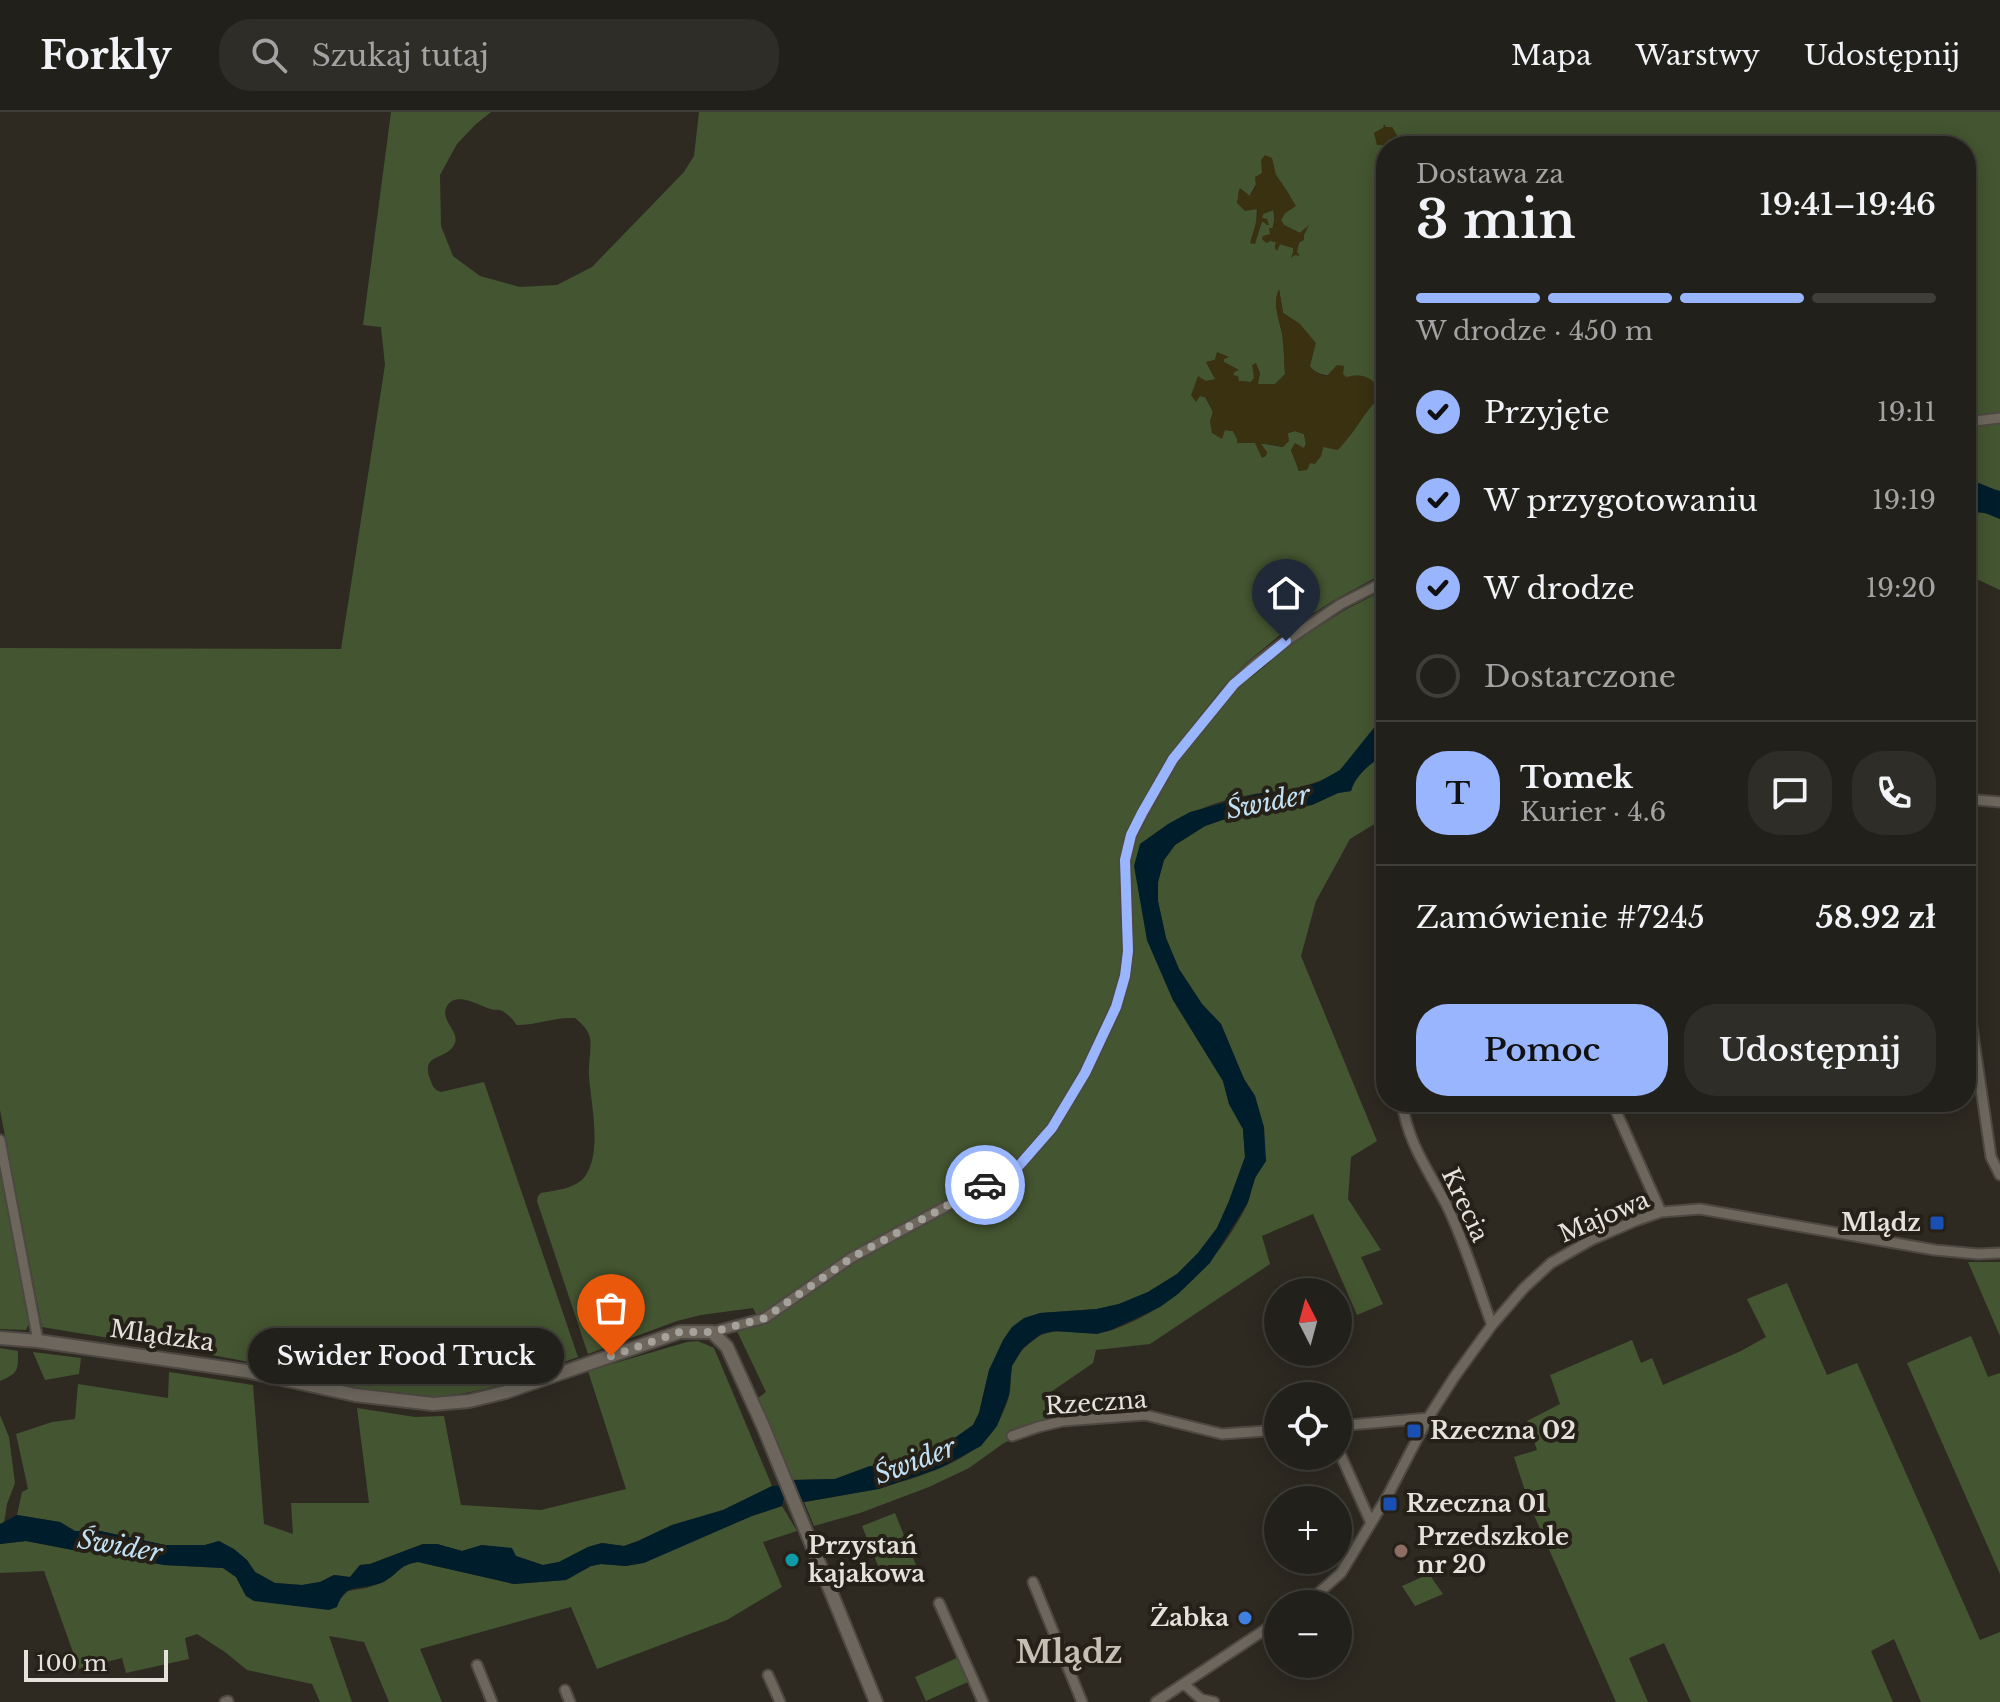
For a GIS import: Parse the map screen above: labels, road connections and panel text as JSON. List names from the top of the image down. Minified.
{"streets":{"street":["Krecia","Majowa","Mlądzka","Rzeczna"]},"crossings":[["Krecia","Majowa"]],"districts":["Mlądz"],"water":["Świder"],"places":{"transit":["Mlądz","Rzeczna 02","Rzeczna 01"],"other":["Swider Food Truck","Przedszkole nr 20","Przystań kajakowa","Żabka"]},"scale_bar":"100 m","north":"top","page":{"header":"Forkly","search":"Szukaj tutaj","nav":["Mapa","Warstwy","Udostępnij"],"heading":["3 min","Dostawa za","19:41–19:46"],"panel":["Tomek","Kurier · 4.6","Zamówienie #7245","58.92 zł"],"bar":"W drodze · 450 m","list":[["Przyjęte","19:11"],["W przygotowaniu","19:19"],["W drodze","19:20"],"Dostarczone"],"round":"T","buttons":["Pomoc","Udostępnij"],"map_buttons":["+","−"],"bubble":"Swider Food Truck","scale":"100 m"}}
